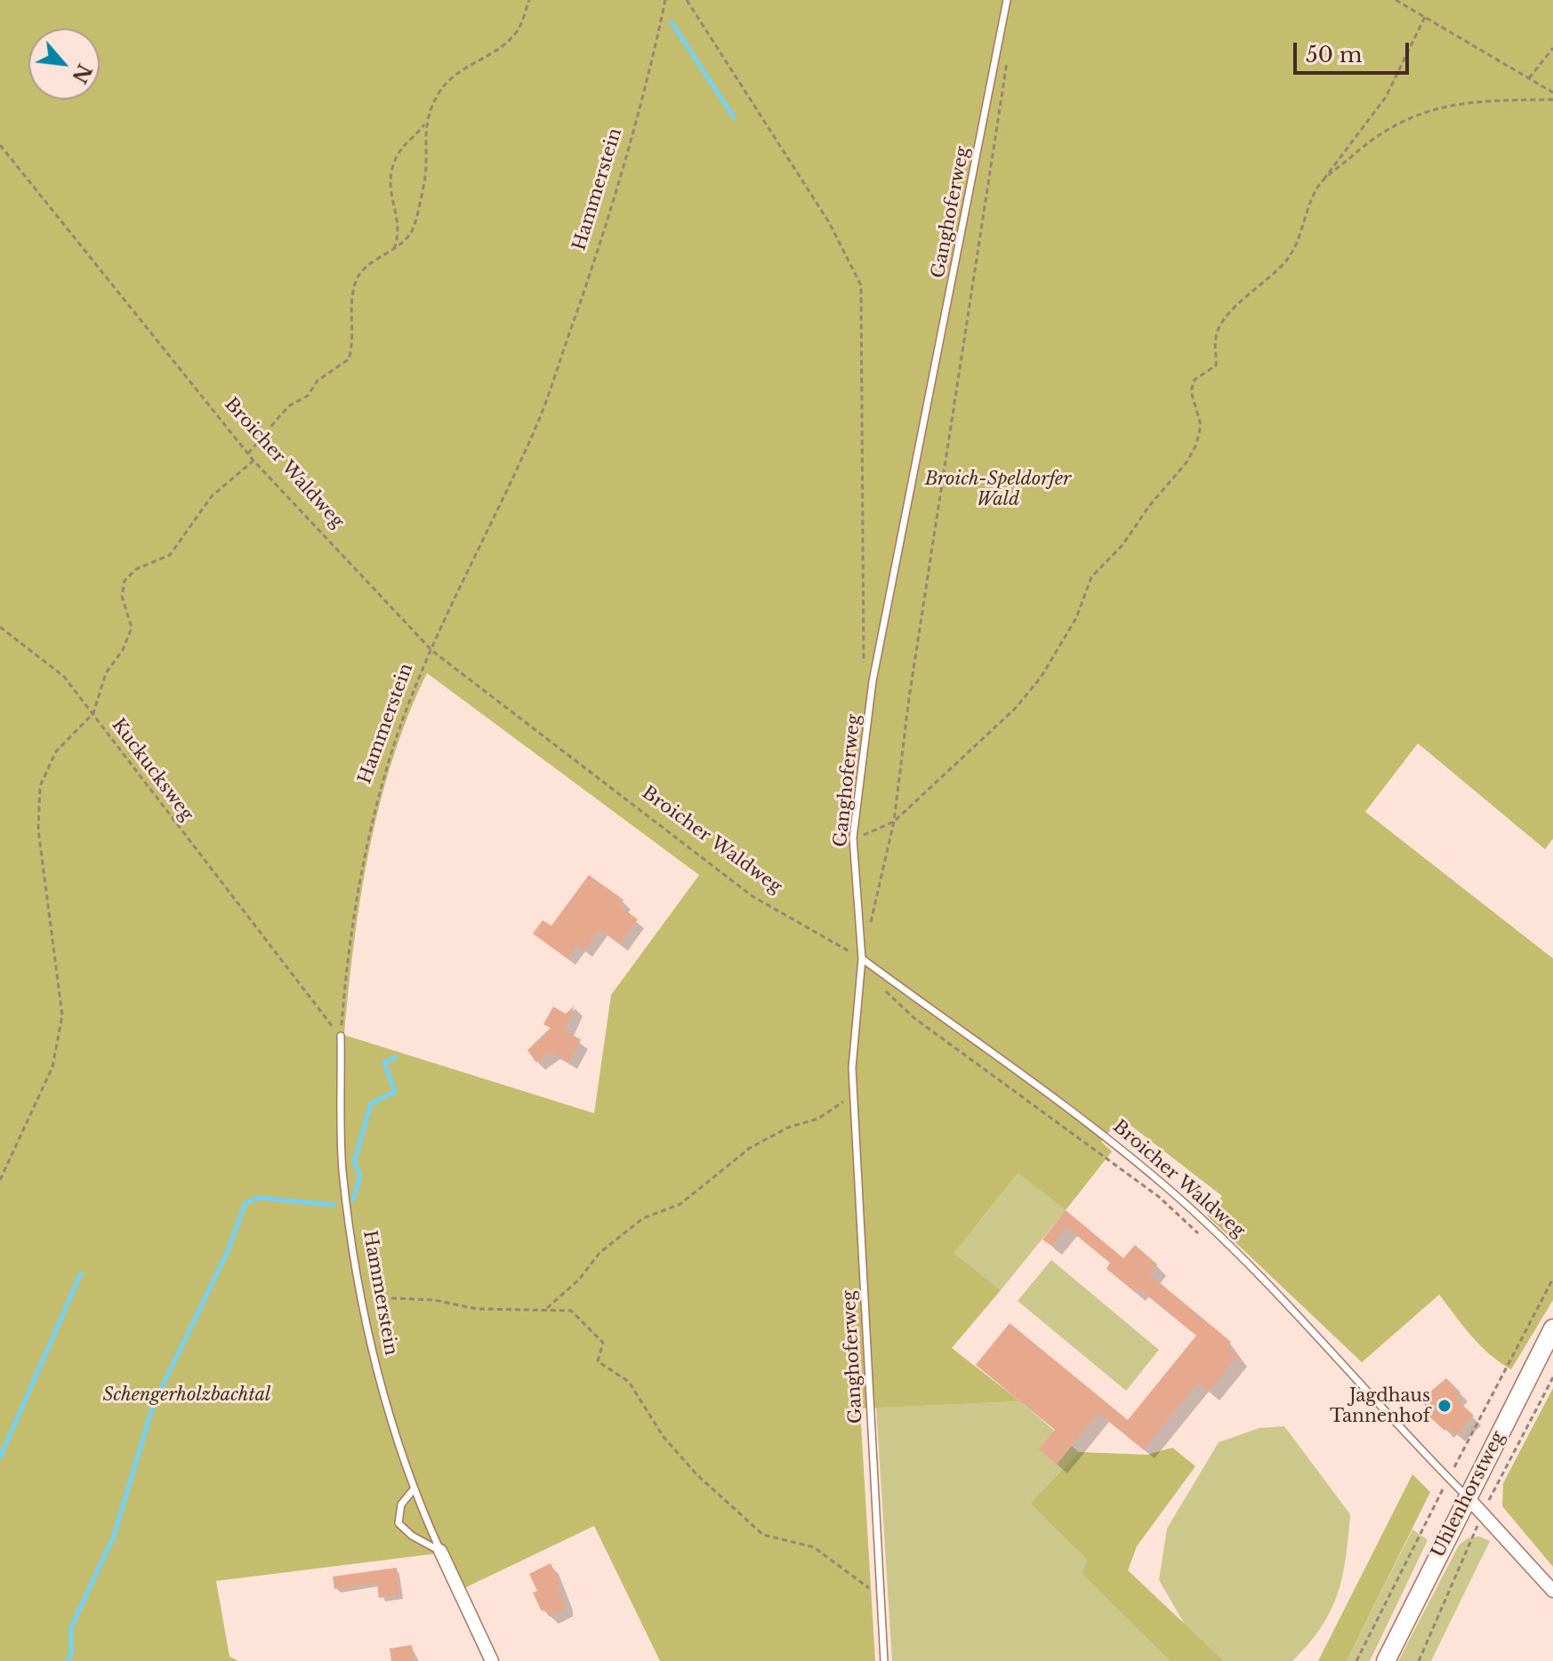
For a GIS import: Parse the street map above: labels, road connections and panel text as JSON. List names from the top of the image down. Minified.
{"streets":{"main road":["Uhlenhorstweg"],"street":["Hammerstein","Broicher Waldweg"],"lane":["Ganghoferweg"],"path":["Kuckucksweg"]},"crossings":[["Hammerstein","Broicher Waldweg"],["Hammerstein","Kuckucksweg"],["Ganghoferweg","Broicher Waldweg"],["Broicher Waldweg","Uhlenhorstweg"]],"parks":["Broich-Speldorfer Wald","Schengerholzbachtal"],"places":["Jagdhaus Tannenhof"],"scale_bar":"50 m","north":"bottom right"}
